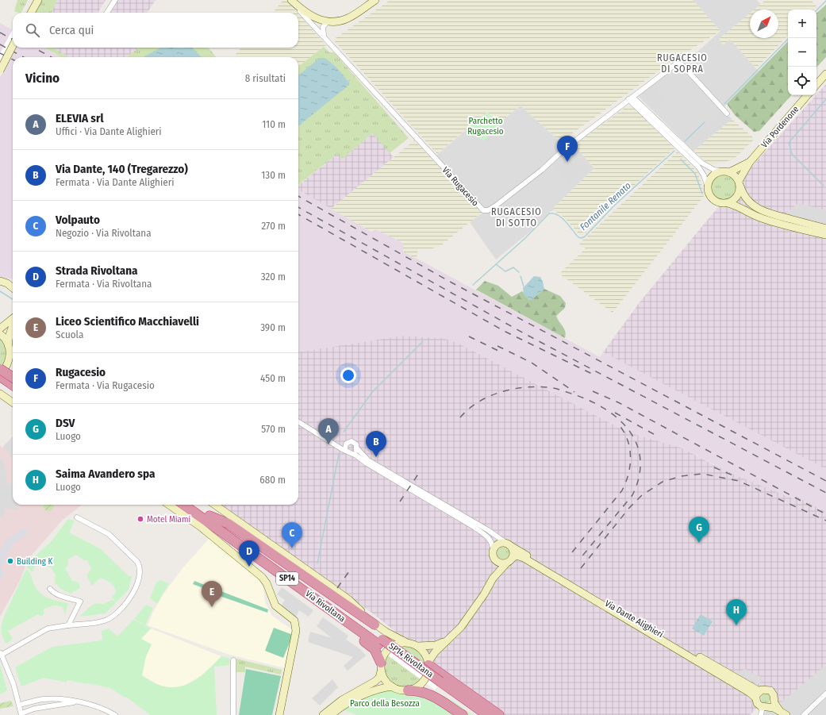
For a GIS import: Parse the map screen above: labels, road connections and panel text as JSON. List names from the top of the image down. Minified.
{"streets":{"highway":["SP14","Via Rivoltana","SP14 Rivoltana"],"street":["Via Pordenone","Via Rugacesio","Via Dante Alighieri"]},"crossings":[["SP14","Via Rivoltana"],["SP14","SP14 Rivoltana"],["Via Rivoltana","SP14 Rivoltana"]],"districts":["RUGACESIO DI SOPRA","RUGACESIO DI SOTTO"],"water":["Fontanile Renato"],"parks":["Parchetto Rugacesio","Parco della Besozza"],"places":["Motel Miami","Building K"],"north":"top right","page":{"map_buttons":["+","−"],"search":"Cerca qui","heading":["Vicino","8 risultati"],"list":[{"mark":"A","name":"ELEVIA srl","note":"Uffici · Via Dante Alighieri","value":"110 m"},{"mark":"B","name":"Via Dante, 140 (Tregarezzo)","note":"Fermata · Via Dante Alighieri","value":"130 m"},{"mark":"C","name":"Volpauto","note":"Negozio · Via Rivoltana","value":"270 m"},{"mark":"D","name":"Strada Rivoltana","note":"Fermata · Via Rivoltana","value":"320 m"},{"mark":"E","name":"Liceo Scientifico Macchiavelli","note":"Scuola","value":"390 m"},{"mark":"F","name":"Rugacesio","note":"Fermata · Via Rugacesio","value":"450 m"},{"mark":"G","name":"DSV","note":"Luogo","value":"570 m"},{"mark":"H","name":"Saima Avandero spa","note":"Luogo","value":"680 m"}],"pins":["F","A","B","G","C","D","E","H"]}}
